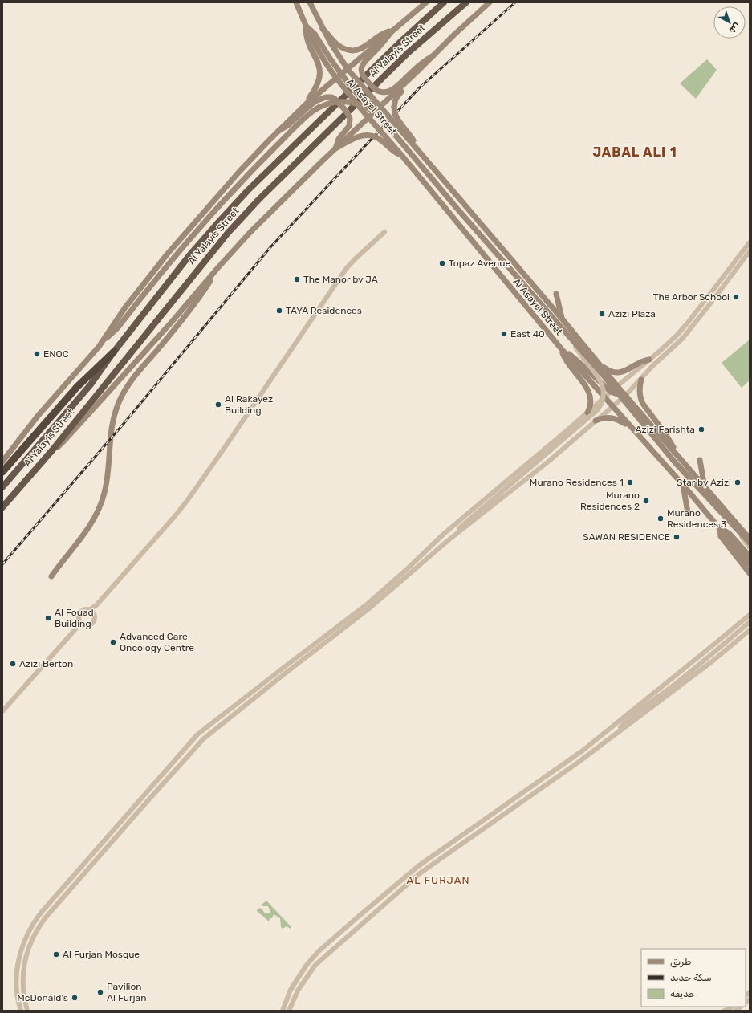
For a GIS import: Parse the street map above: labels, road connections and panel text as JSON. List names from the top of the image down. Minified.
{"streets":{"highway":["Al Yalayis Street"],"main road":["Al Asayel Street"]},"districts":["JABAL ALI 1","AL FURJAN"],"places":["Topaz Avenue","The Manor by JA","The Arbor School","TAYA Residences","Azizi Plaza","East 40","ENOC","Al Rakayez Building","Azizi Farishta","Murano Residences 1","Star by Azizi","Murano Residences 2","Murano Residences 3","SAWAN RESIDENCE","Al Fouad Building","Advanced Care Oncology Centre","Azizi Berton","Al Furjan Mosque","Pavilion Al Furjan","McDonald's"],"legend":["طريق","سكة حديد","حديقة"],"north":"bottom right"}
